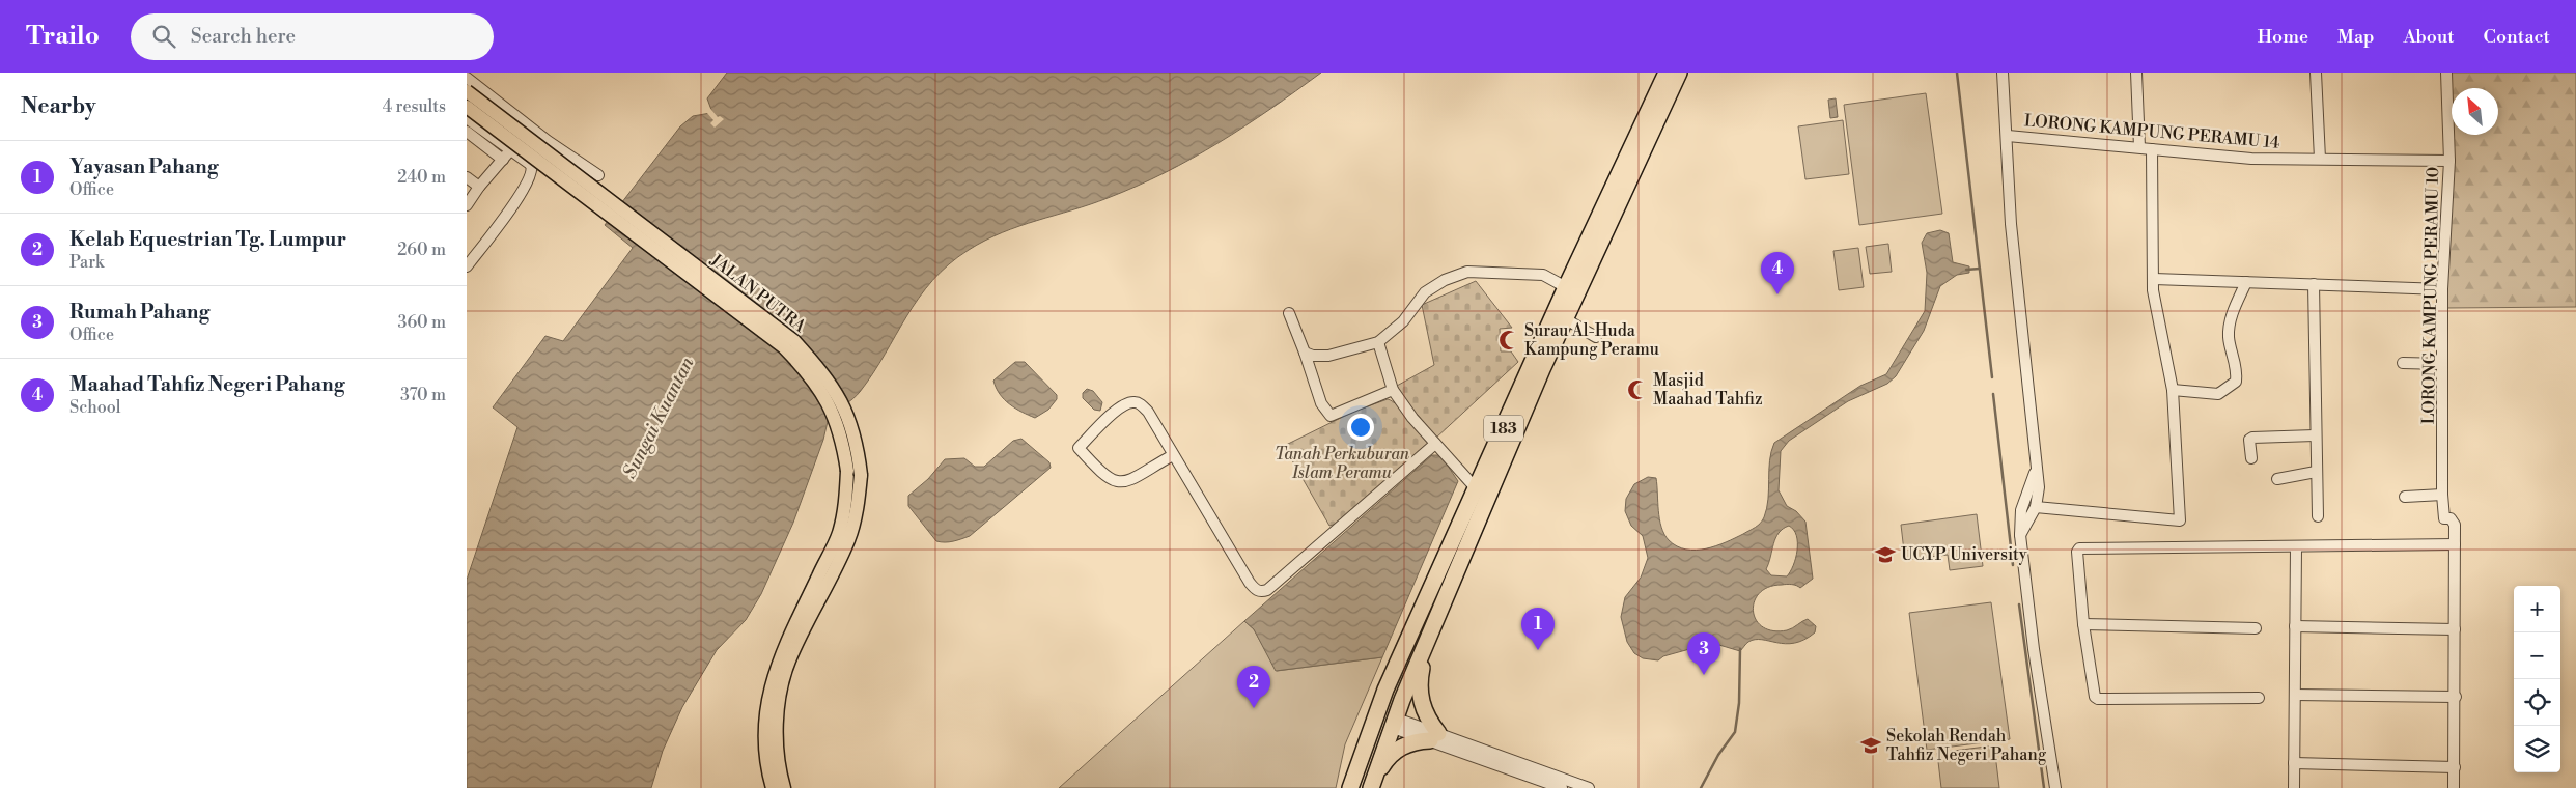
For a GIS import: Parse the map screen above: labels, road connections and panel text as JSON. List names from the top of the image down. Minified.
{"streets":{"highway":["183"],"main road":["JALAN PUTRA"],"street":["LORONG KAMPUNG PERAMU 14","LORONG KAMPUNG PERAMU 10"]},"crossings":[["LORONG KAMPUNG PERAMU 14","LORONG KAMPUNG PERAMU 10"]],"water":["Sungai Kuantan"],"parks":["Tanah Perkuburan Islam Peramu"],"places":{"mosque":["Surau Al-Huda Kampung Peramu","Masjid Maahad Tahfiz"],"school or university":["UCYP University","Sekolah Rendah Tahfiz Negeri Pahang"]},"north":"top left","page":{"header":"Trailo","search":"Search here","nav":["Home","Map","About","Contact"],"heading":["Nearby","4 results"],"list":[{"mark":"1","name":"Yayasan Pahang","note":"Office","value":"240 m"},{"mark":"2","name":"Kelab Equestrian Tg. Lumpur","note":"Park","value":"260 m"},{"mark":"3","name":"Rumah Pahang","note":"Office","value":"360 m"},{"mark":"4","name":"Maahad Tahfiz Negeri Pahang","note":"School","value":"370 m"}],"pins":["4","1","3","2"],"map_buttons":["+","−"]}}
